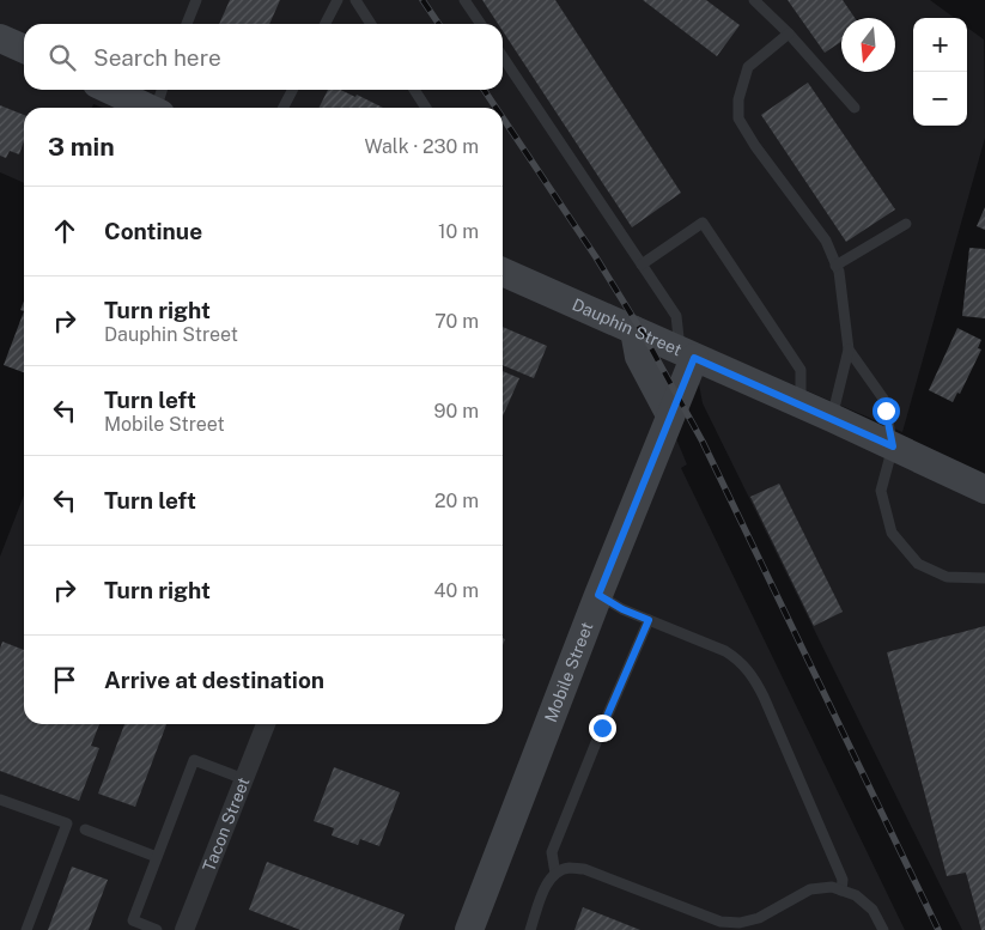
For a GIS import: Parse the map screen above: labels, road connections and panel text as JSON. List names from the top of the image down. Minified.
{"streets":{"street":["Dauphin Street","Mobile Street","Tacon Street"]},"crossings":[["Dauphin Street","Mobile Street"]],"north":"bottom","page":{"map_buttons":["+","−"],"search":"Search here","heading":["3 min","Walk · 230 m"],"list":[["Continue","10 m"],["Turn right","Dauphin Street","70 m"],["Turn left","Mobile Street","90 m"],["Turn left","20 m"],["Turn right","40 m"],"Arrive at destination"]}}
